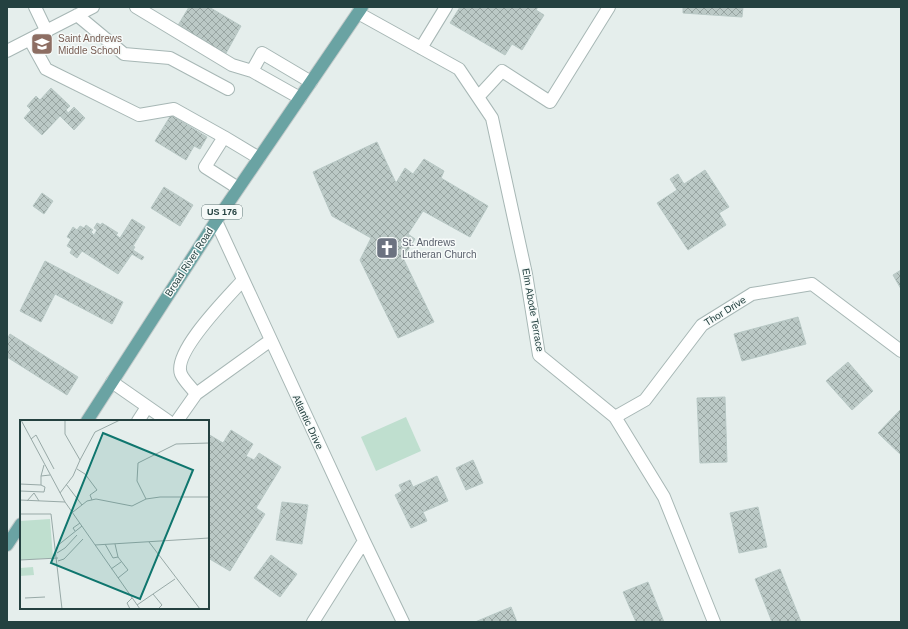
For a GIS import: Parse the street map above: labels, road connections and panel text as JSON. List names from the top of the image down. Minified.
{"streets":{"main road":["US 176","Broad River Road"],"street":["Elm Abode Terrace","Thor Drive","Atlantic Drive"]},"crossings":[["Broad River Road","Elm Abode Terrace"],["Broad River Road","Atlantic Drive"],["Elm Abode Terrace","Thor Drive"]],"places":{"school or university":["Saint Andrews Middle School"],"church":["St. Andrews Lutheran Church"]}}
